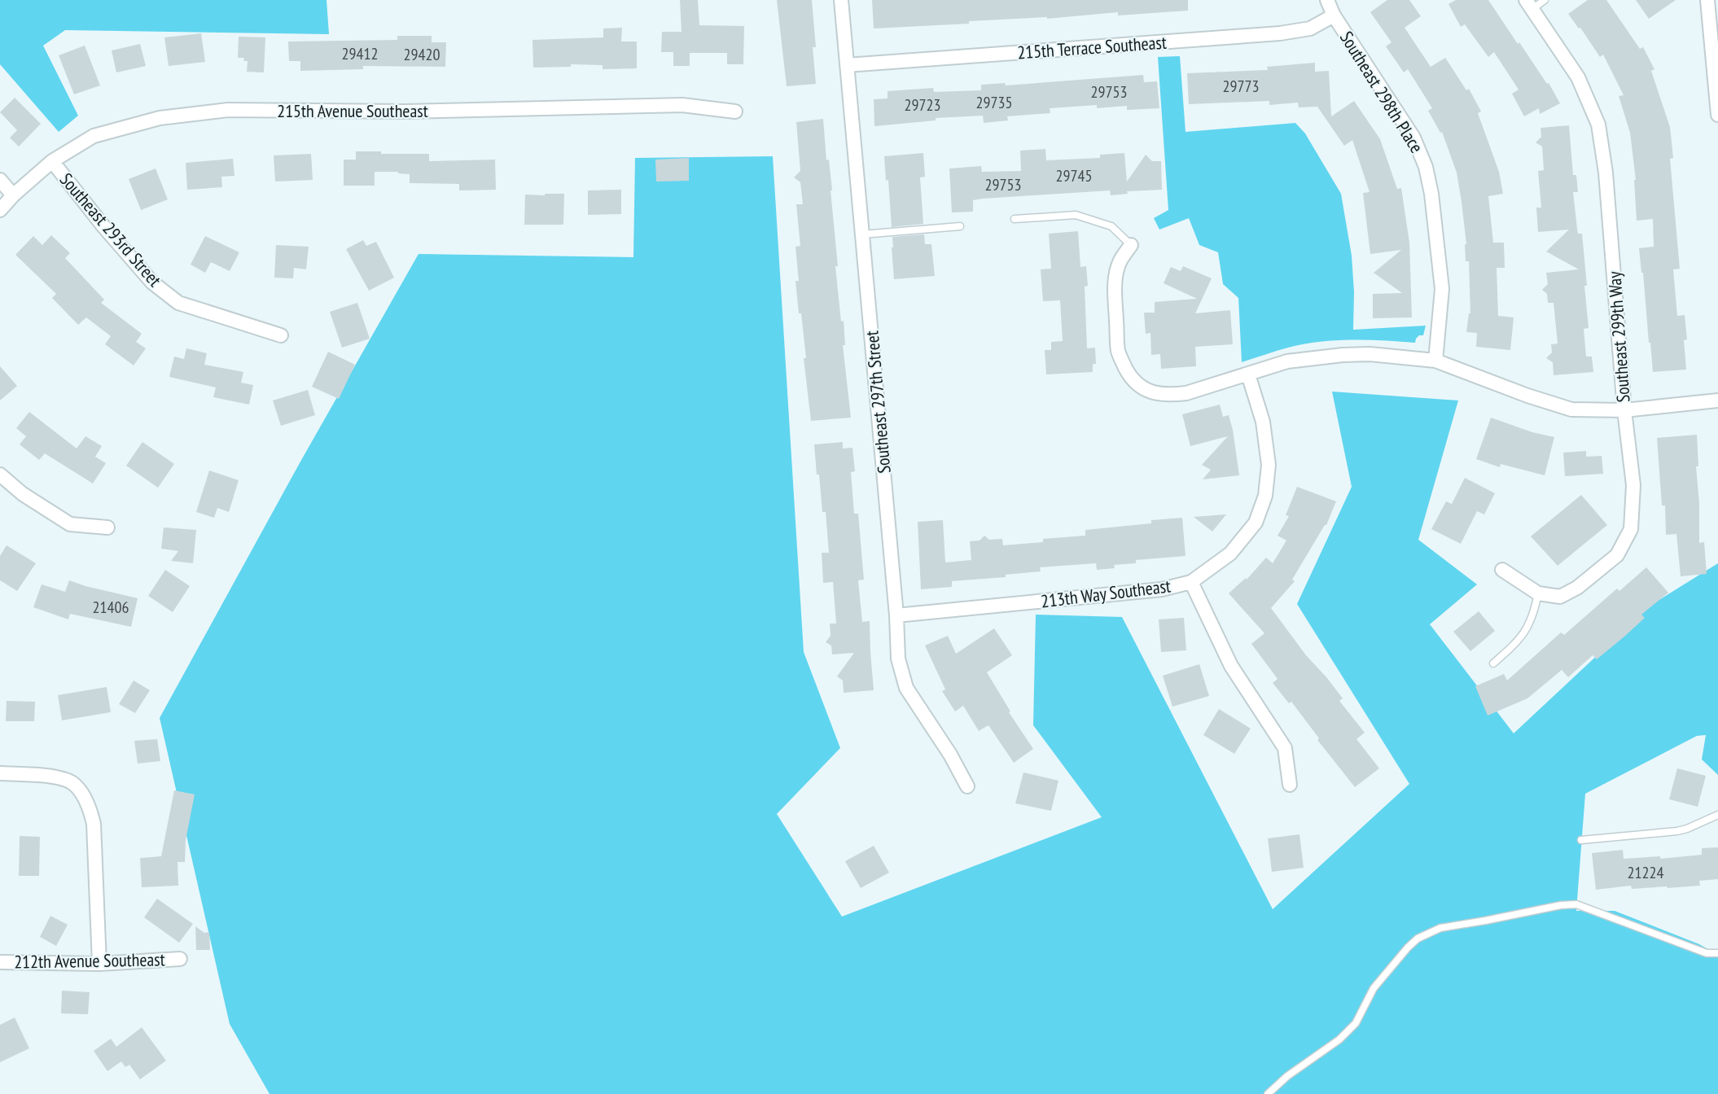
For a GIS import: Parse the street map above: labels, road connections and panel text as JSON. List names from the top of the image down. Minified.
{"streets":{"street":["215th Terrace Southeast","Southeast 298th Place","215th Avenue Southeast","Southeast 293rd Street","Southeast 299th Way","Southeast 297th Street","213th Way Southeast","212th Avenue Southeast"]},"crossings":[["215th Terrace Southeast","Southeast 298th Place"],["215th Terrace Southeast","Southeast 297th Street"],["215th Avenue Southeast","Southeast 293rd Street"],["Southeast 297th Street","213th Way Southeast"]],"house_numbers":["29412","29420","29773","29753","29735","29723","29745","29753","21406","21224"]}
